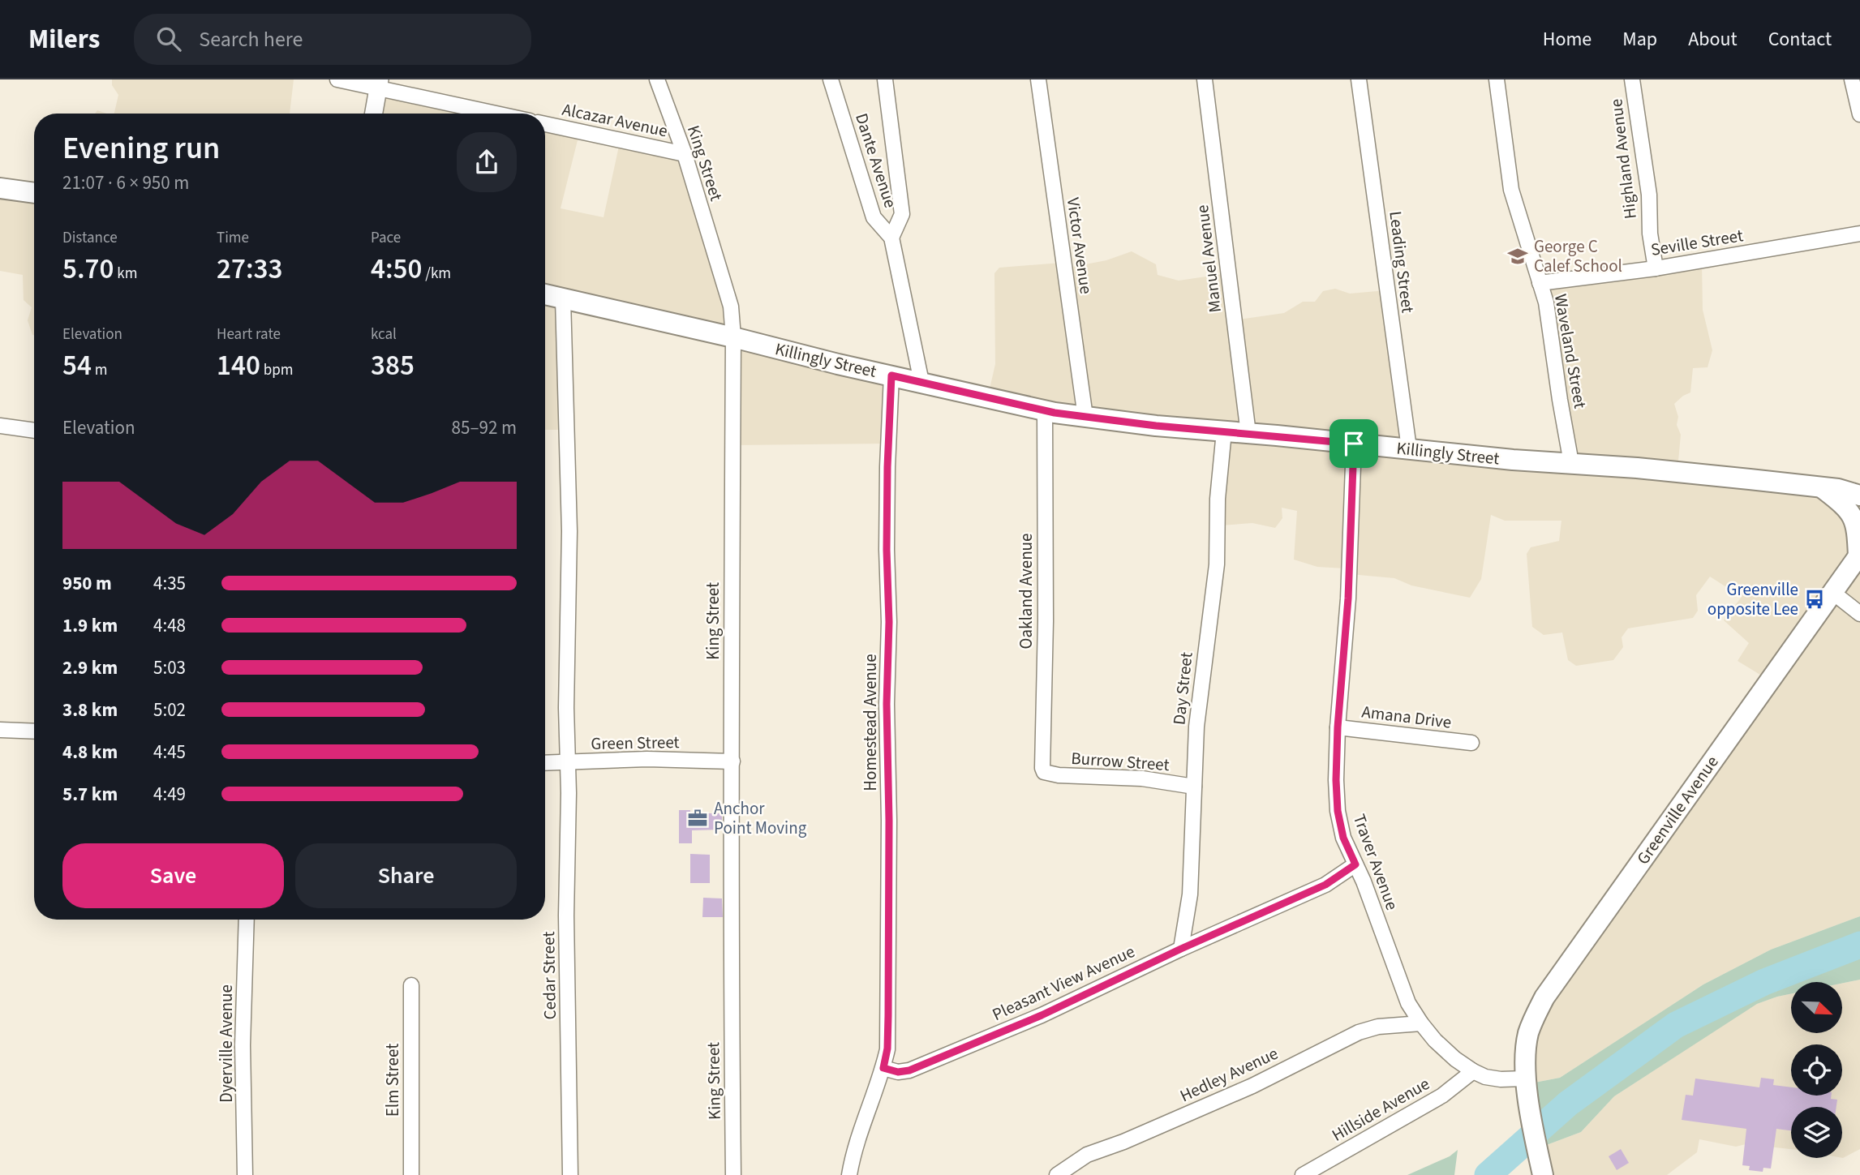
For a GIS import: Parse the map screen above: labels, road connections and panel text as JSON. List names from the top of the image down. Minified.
{"streets":{"main road":["Killingly Street","Greenville Avenue"],"street":["Alcazar Avenue","Highland Avenue","Dante Avenue","King Street","Seville Street","Victor Avenue","Manuel Avenue","Leading Street","Waveland Street","Oakland Avenue","Day Street","Amana Drive","Homestead Avenue","Green Street","Burrow Street","Traver Avenue","Cedar Street","Pleasant View Avenue","Dyerville Avenue","Hedley Avenue","Elm Street","Hillside Avenue"]},"crossings":[["Alcazar Avenue","King Street"],["Highland Avenue","Seville Street"],["Dante Avenue","Killingly Street"],["King Street","Killingly Street"],["King Street","Green Street"],["Seville Street","Waveland Street"],["Victor Avenue","Killingly Street"],["Manuel Avenue","Killingly Street"],["Leading Street","Killingly Street"],["Waveland Street","Killingly Street"],["Killingly Street","Oakland Avenue"],["Killingly Street","Day Street"],["Killingly Street","Homestead Avenue"],["Killingly Street","Traver Avenue"],["Killingly Street","Cedar Street"],["Oakland Avenue","Burrow Street"],["Day Street","Burrow Street"],["Day Street","Pleasant View Avenue"],["Amana Drive","Traver Avenue"],["Homestead Avenue","Pleasant View Avenue"],["Green Street","Cedar Street"],["Greenville Avenue","Traver Avenue"],["Traver Avenue","Pleasant View Avenue"],["Traver Avenue","Hedley Avenue"],["Traver Avenue","Hillside Avenue"]],"places":{"school or university":["George C Calef School"],"bus stop":["Greenville opposite Lee"],"office":["Anchor Point Moving"]},"north":"bottom right","page":{"header":"Milers","search":"Search here","nav":["Home","Map","About","Contact"],"heading":["Evening run","21:07 · 6 × 950 m"],"stats":[["Distance","5.70 km"],["Time","27:33"],["Pace","4:50 /km"],["Elevation","54 m"],["Heart rate","140 bpm"],["kcal","385"]],"chart":["Elevation","85–92 m"],"list":[{"name":"950 m","note":"4:35"},{"name":"1.9 km","note":"4:48"},{"name":"2.9 km","note":"5:03"},{"name":"3.8 km","note":"5:02"},{"name":"4.8 km","note":"4:45"},{"name":"5.7 km","note":"4:49"}],"buttons":["Save","Share"]}}
